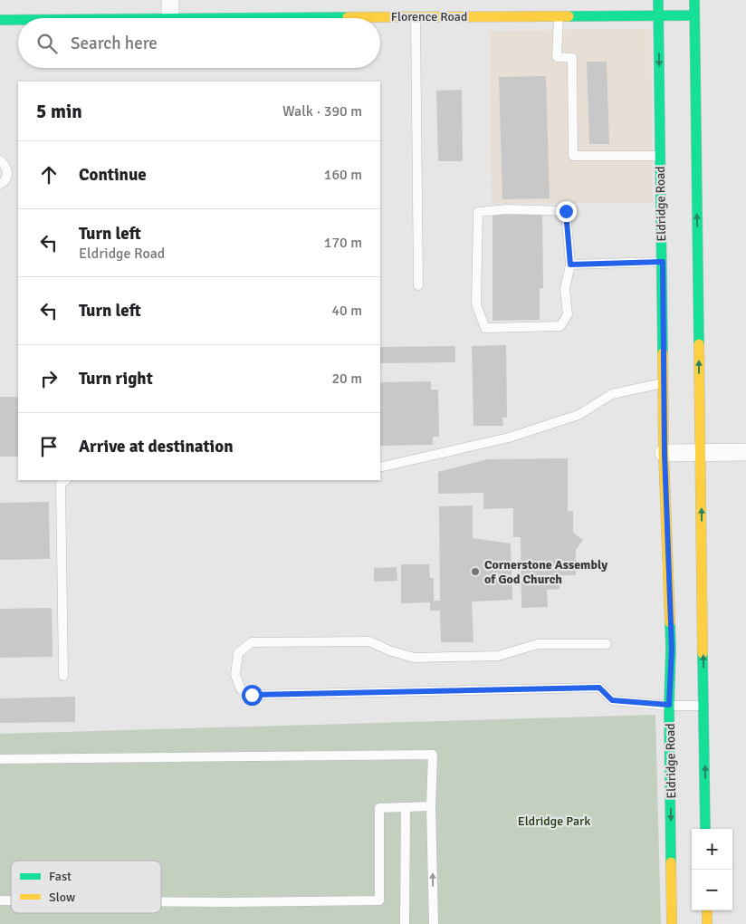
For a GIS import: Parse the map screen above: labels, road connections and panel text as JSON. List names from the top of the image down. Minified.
{"streets":{"main road":["Florence Road","Eldridge Road"]},"crossings":[["Florence Road","Eldridge Road"]],"parks":["Eldridge Park"],"places":["Cornerstone Assembly of God Church"],"legend":["Fast","Slow"],"page":{"search":"Search here","heading":["5 min","Walk · 390 m"],"list":[["Continue","160 m"],["Turn left","Eldridge Road","170 m"],["Turn left","40 m"],["Turn right","20 m"],"Arrive at destination"],"map_buttons":["+","−"]}}
